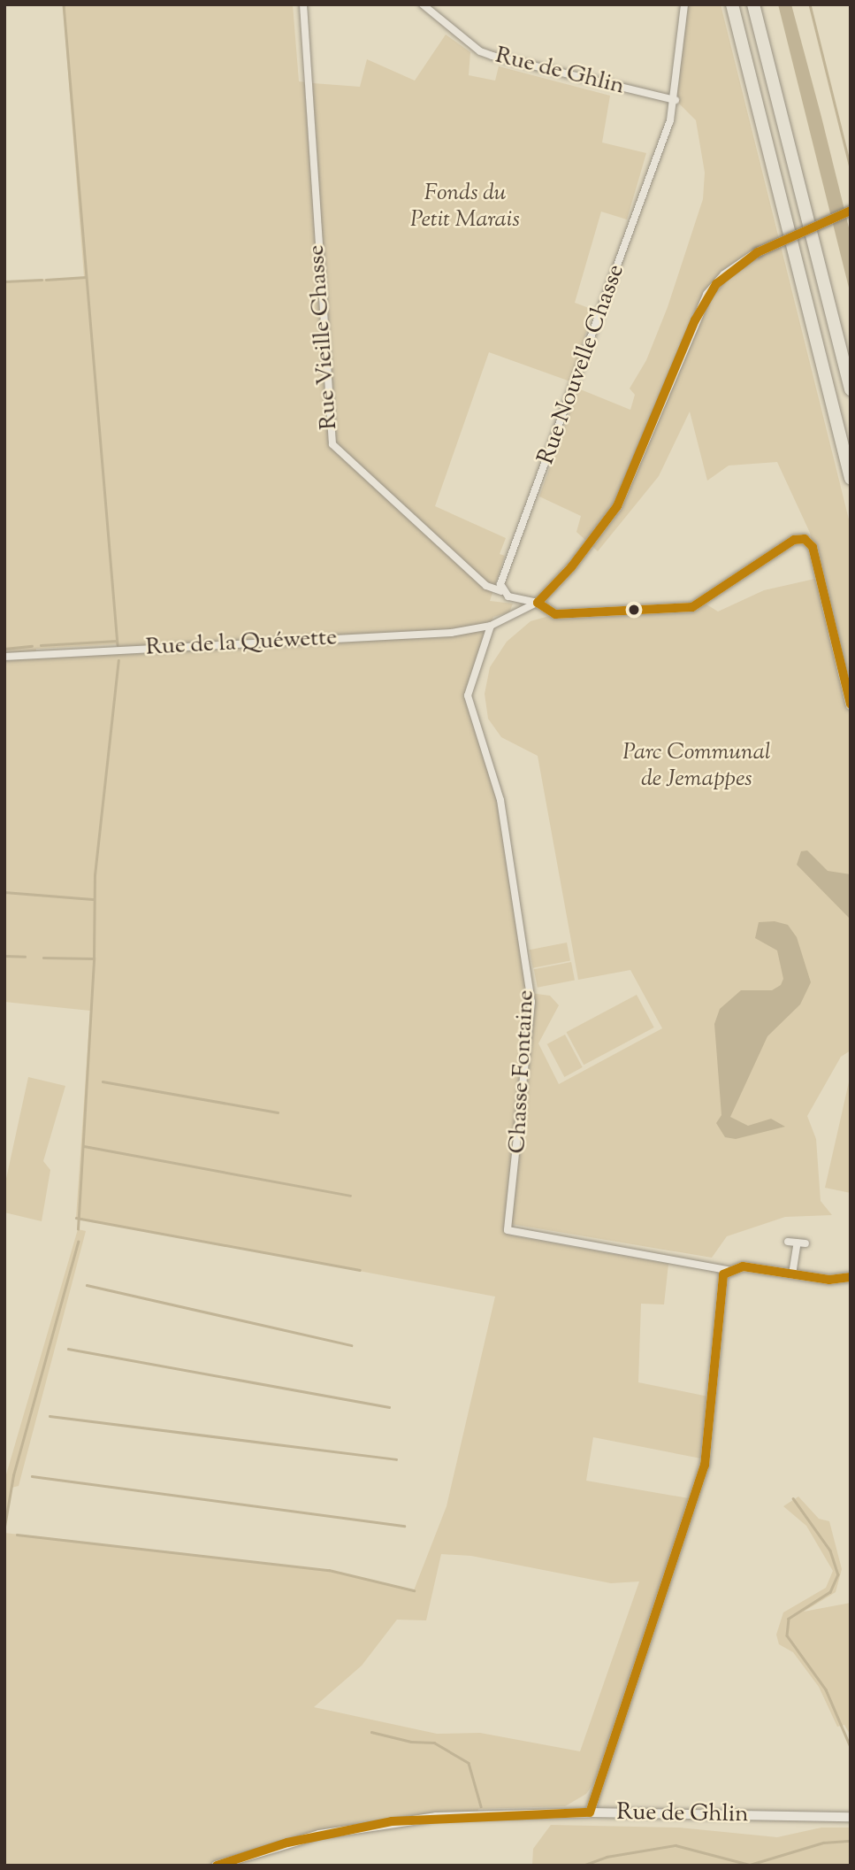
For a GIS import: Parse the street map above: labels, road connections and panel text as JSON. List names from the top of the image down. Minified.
{"streets":{"street":["Rue de Ghlin","Rue Vieille Chasse","Rue Nouvelle Chasse","Rue de la Quéwette","Chasse Fontaine"]},"crossings":[["Rue de Ghlin","Rue Nouvelle Chasse"],["Rue Vieille Chasse","Rue Nouvelle Chasse"],["Rue de la Quéwette","Chasse Fontaine"]],"parks":["Fonds du Petit Marais","Parc Communal de Jemappes"]}
